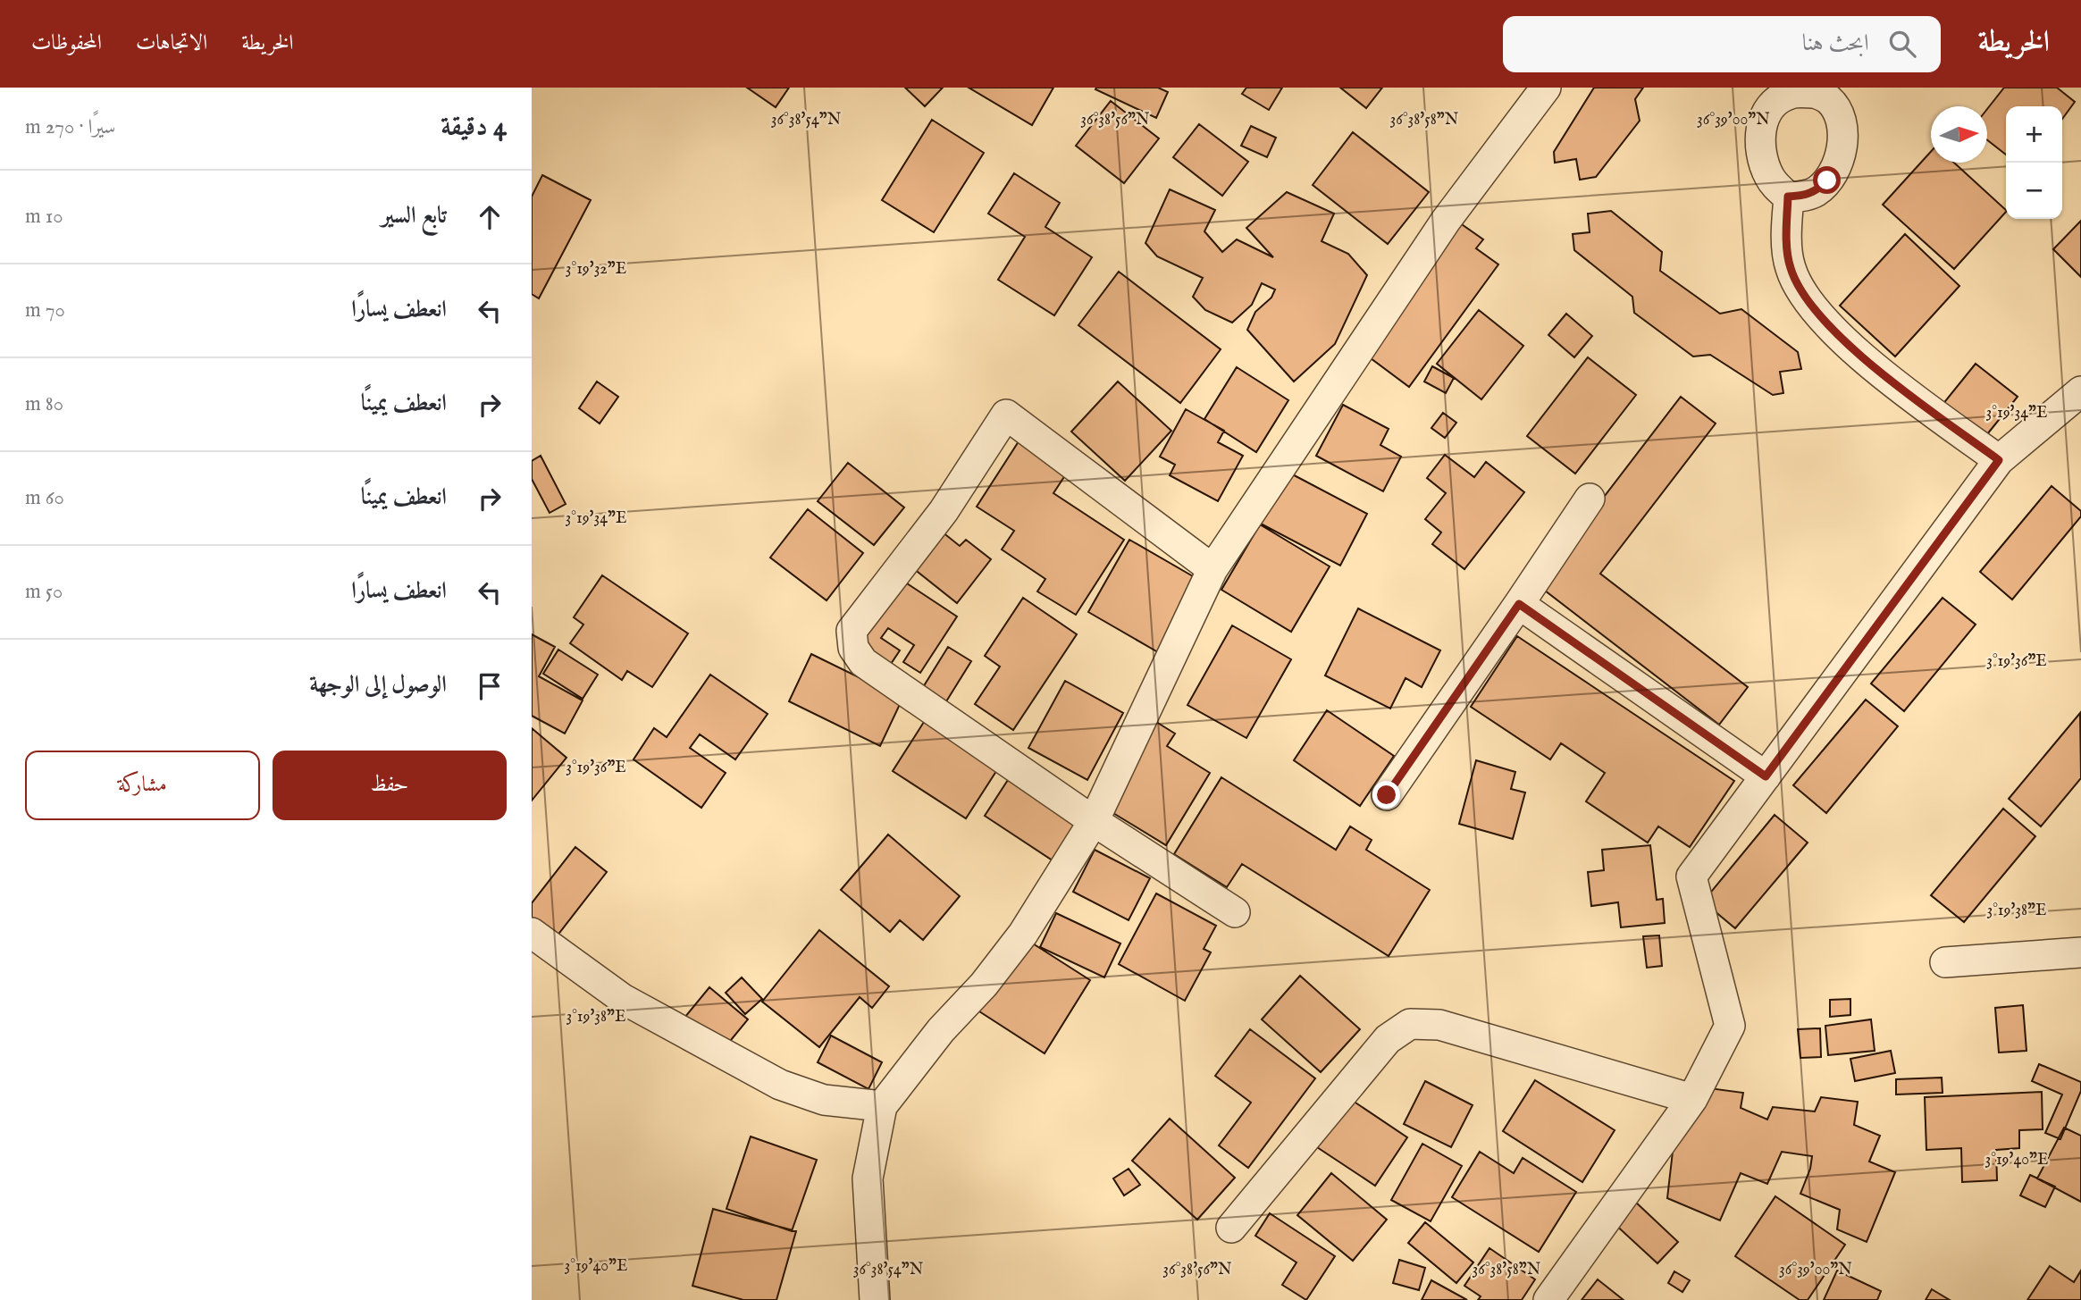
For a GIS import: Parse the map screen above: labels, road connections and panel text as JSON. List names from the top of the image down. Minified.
{"north":"right","page":{"header":"الخريطة","search":"ابحث هنا","nav":["الخريطة","الاتجاهات","المحفوظات"],"heading":["4 دقيقة","سيرًا · 270 m"],"map_buttons":["+","−"],"list":[["تابع السير","10 m"],["انعطف يسارًا","70 m"],["انعطف يمينًا","80 m"],["انعطف يمينًا","60 m"],["انعطف يسارًا","50 m"],"الوصول إلى الوجهة"],"buttons":["حفظ","مشاركة"]},"coordinates":["36°38'54\"N","36°38'56\"N","36°38'58\"N","36°39'00\"N","3°19'32\"E","3°19'34\"E","3°19'36\"E","3°19'38\"E","3°19'40\"E"]}
